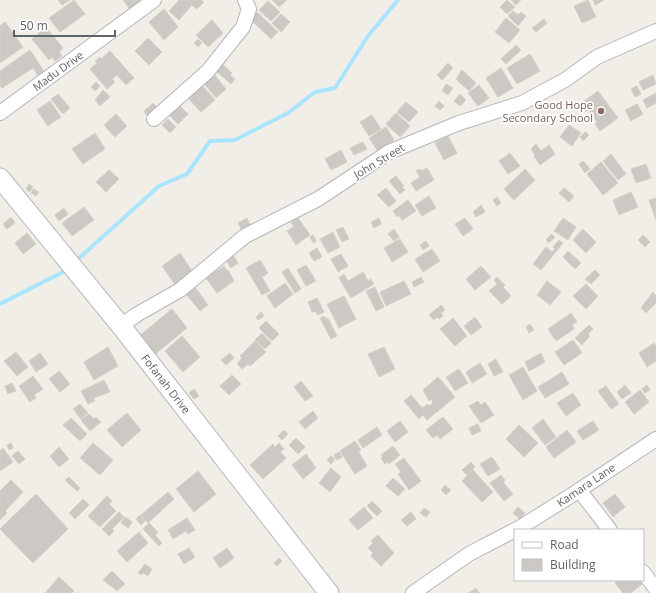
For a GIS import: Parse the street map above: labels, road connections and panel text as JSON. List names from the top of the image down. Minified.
{"streets":{"street":["Madu Drive","John Street","Fofanah Drive","Kamara Lane"]},"crossings":[["John Street","Fofanah Drive"]],"places":["Good Hope Secondary School"],"legend":["Road","Building"],"scale_bar":"50 m"}
